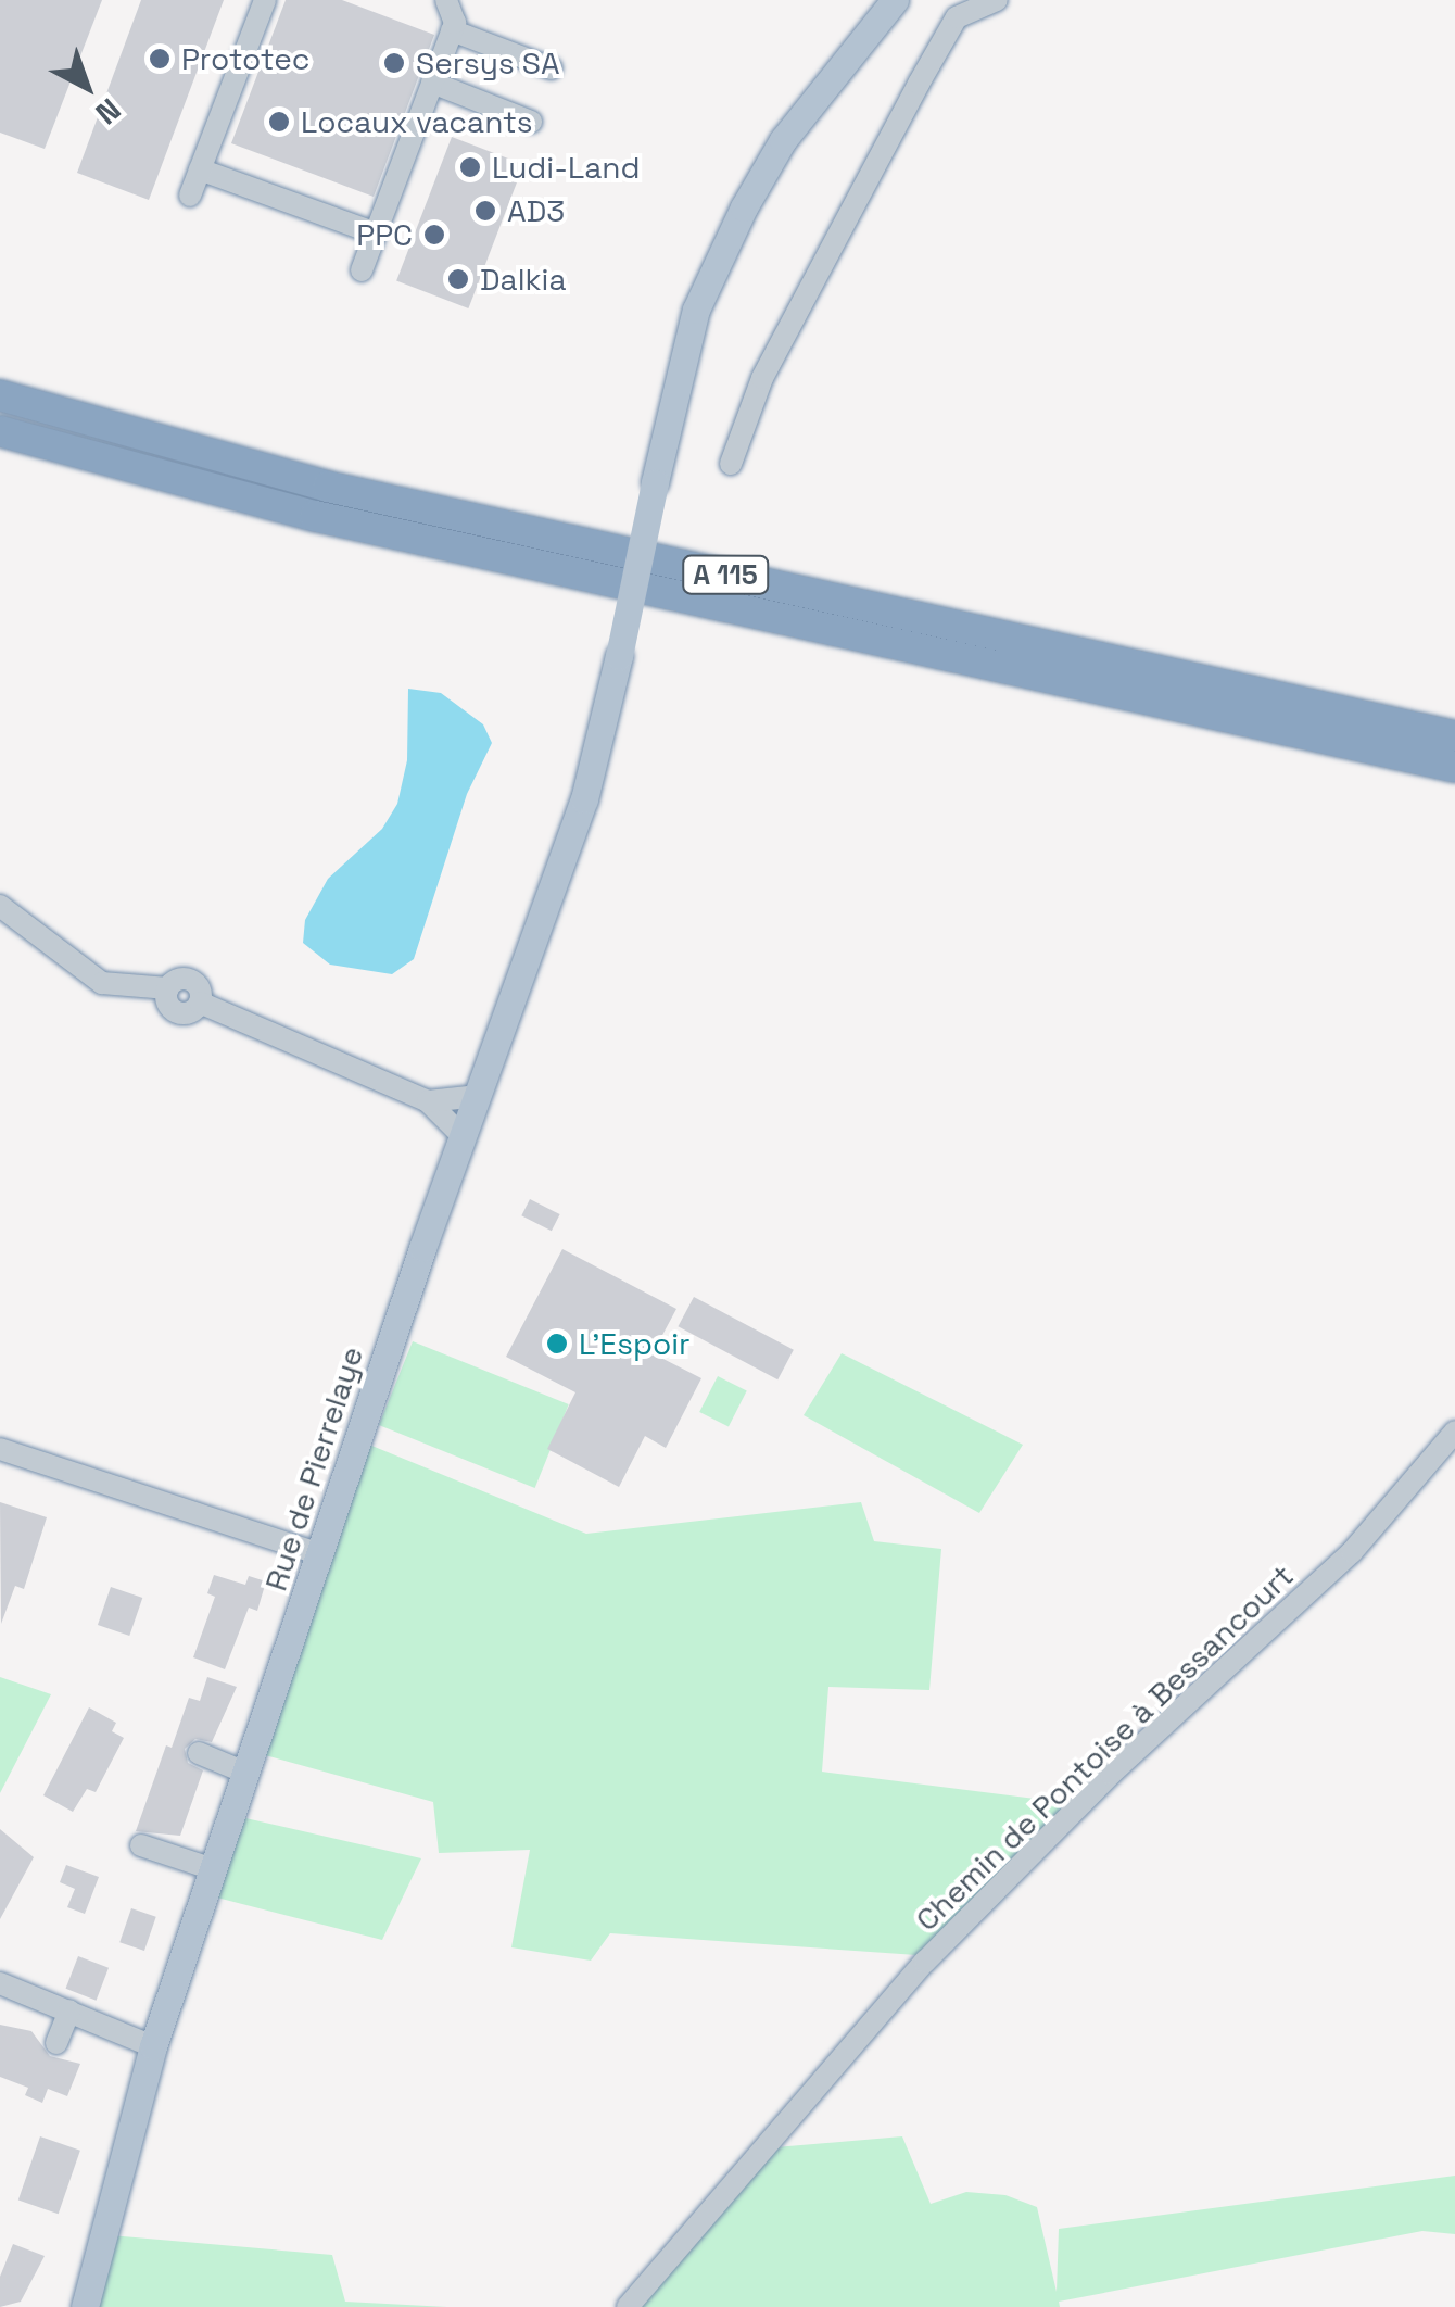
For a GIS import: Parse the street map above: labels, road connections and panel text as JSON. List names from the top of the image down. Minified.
{"streets":{"highway":["A 115"],"main road":["Rue de Pierrelaye"],"street":["Chemin de Pontoise à Bessancourt"]},"places":["Prototec","Sersys SA","Locaux vacants","Ludi-Land","AD3","PPC","Dalkia","L'Espoir"],"north":"bottom right"}
